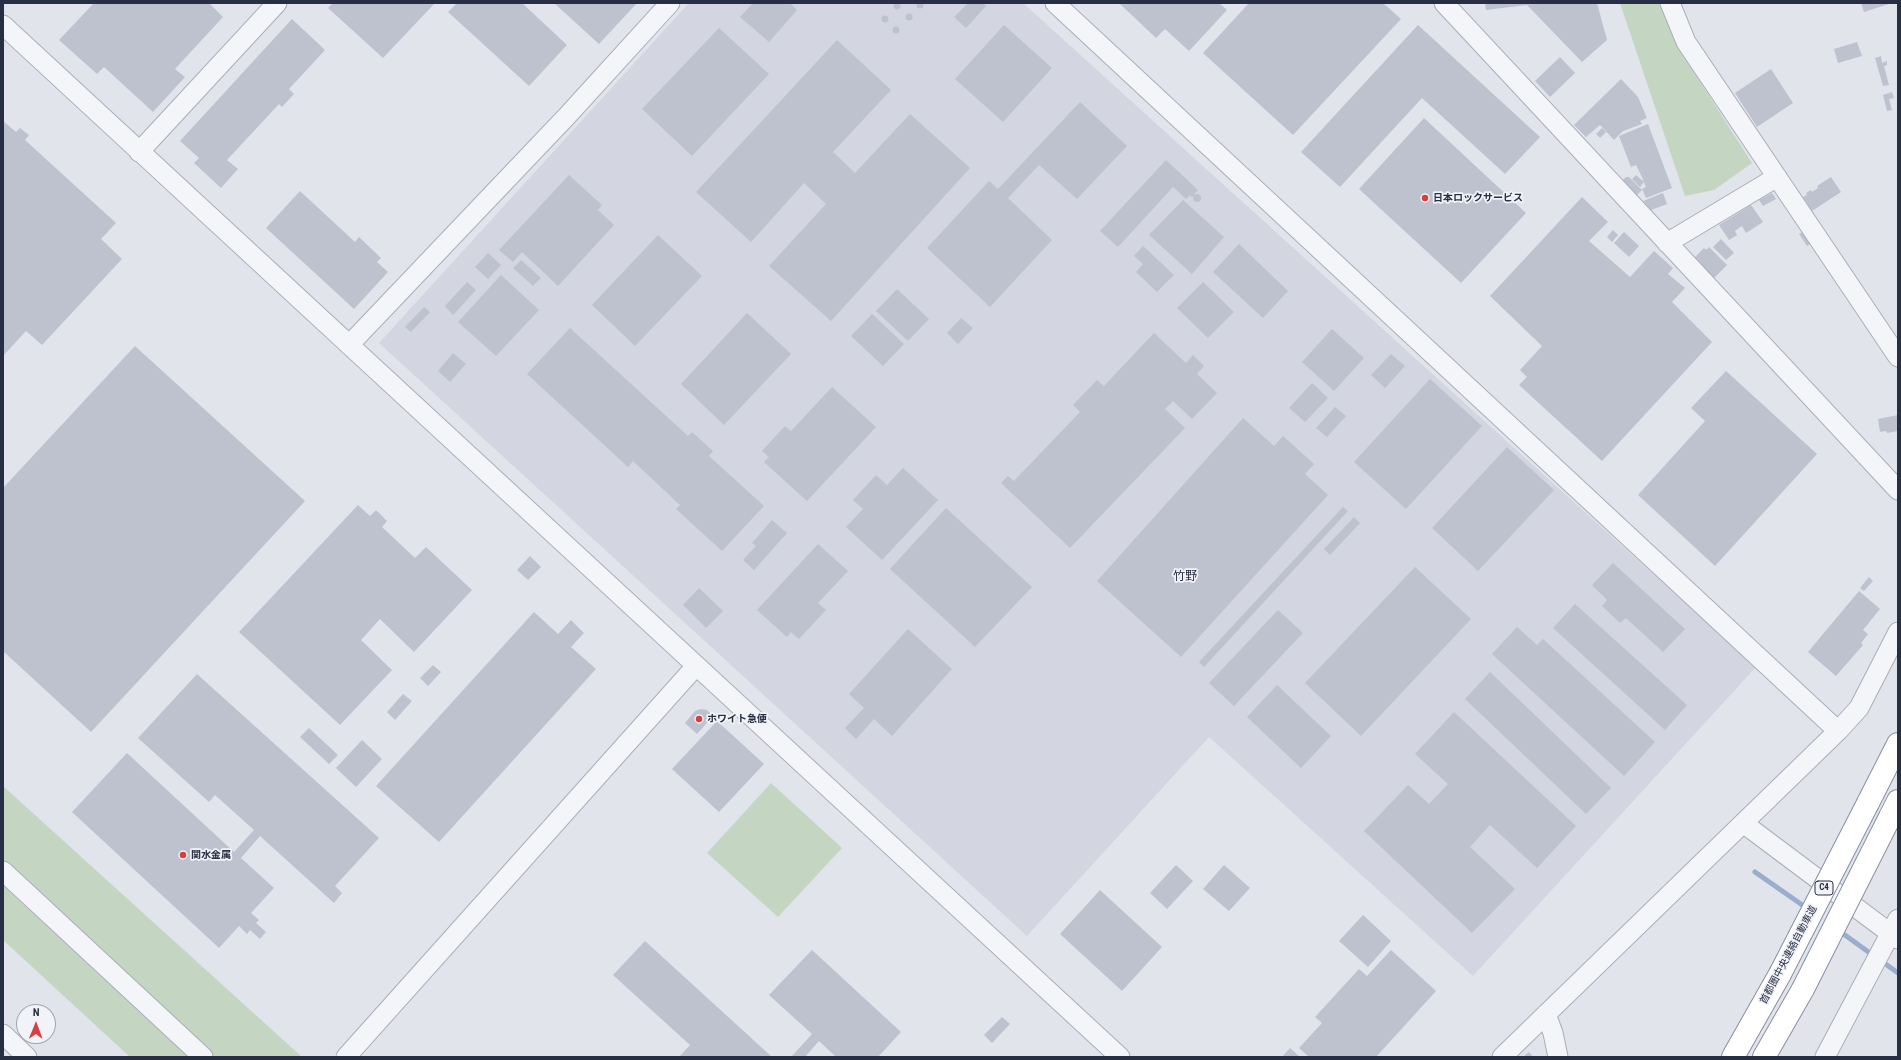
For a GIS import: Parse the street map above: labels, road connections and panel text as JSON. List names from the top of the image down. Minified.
{"streets":{"highway":["C4","首都圏中央連絡自動車道"]},"districts":["竹野"],"places":["日本ロックサービス","ホワイト急便","関水金属"],"north":"top"}
